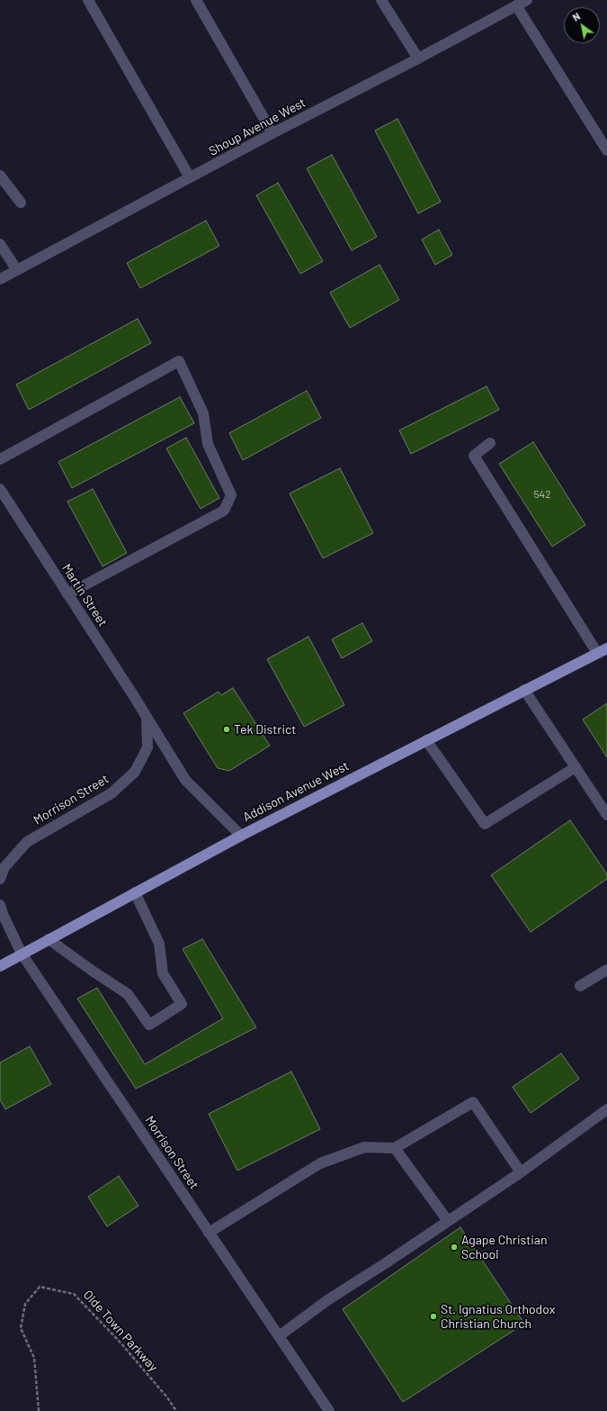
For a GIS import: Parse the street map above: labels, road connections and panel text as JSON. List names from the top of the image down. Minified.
{"streets":{"main road":["Addison Avenue West"],"street":["Shoup Avenue West","Martin Street","Morrison Street"],"path":["Olde Town Parkway"]},"crossings":[["Martin Street","Addison Avenue West"],["Martin Street","Morrison Street"],["Addison Avenue West","Morrison Street"]],"places":["Tek District","Agape Christian School","St. Ignatius Orthodox Christian Church"],"house_numbers":["542"],"north":"top left"}
